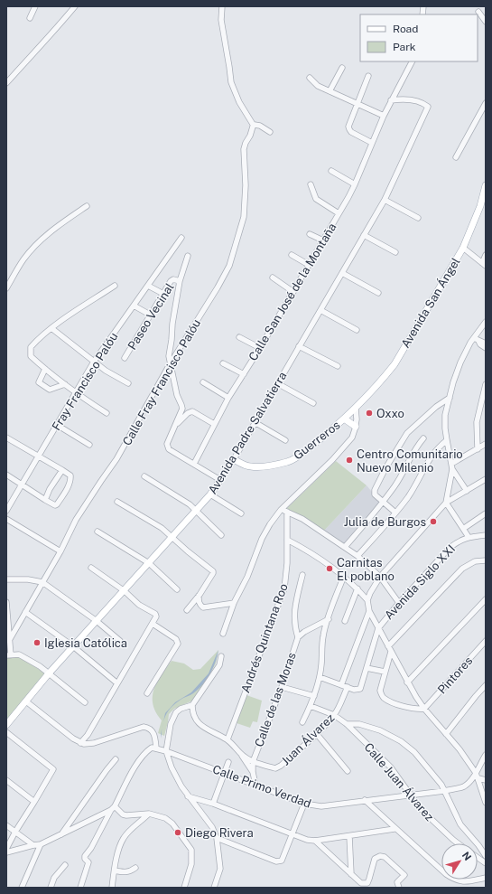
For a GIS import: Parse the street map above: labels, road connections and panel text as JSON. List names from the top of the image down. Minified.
{"streets":{"main road":["Avenida San Ángel","Avenida Padre Salvatierra","Guerreros"],"street":["Calle San José de la Montaña","Paseo Vecinal","Fray Francisco Palóu","Calle Fray Francisco Palóu","Avenida Siglo XXI","Andrés Quintana Roo","Pintores","Calle de las Moras","Juan Álvarez","Calle Juan Álvarez","Calle Primo Verdad"]},"crossings":[["Calle San José de la Montaña","Avenida Padre Salvatierra"],["Avenida San Ángel","Guerreros"],["Paseo Vecinal","Calle Fray Francisco Palóu"],["Avenida Padre Salvatierra","Guerreros"],["Calle de las Moras","Juan Álvarez"],["Juan Álvarez","Calle Juan Álvarez"],["Calle Juan Álvarez","Calle Primo Verdad"]],"places":["Oxxo","Centro Comunitario Nuevo Milenio","Julia de Burgos","Carnitas El poblano","Iglesia Católica","Diego Rivera"],"legend":["Road","Park"],"north":"top right"}
